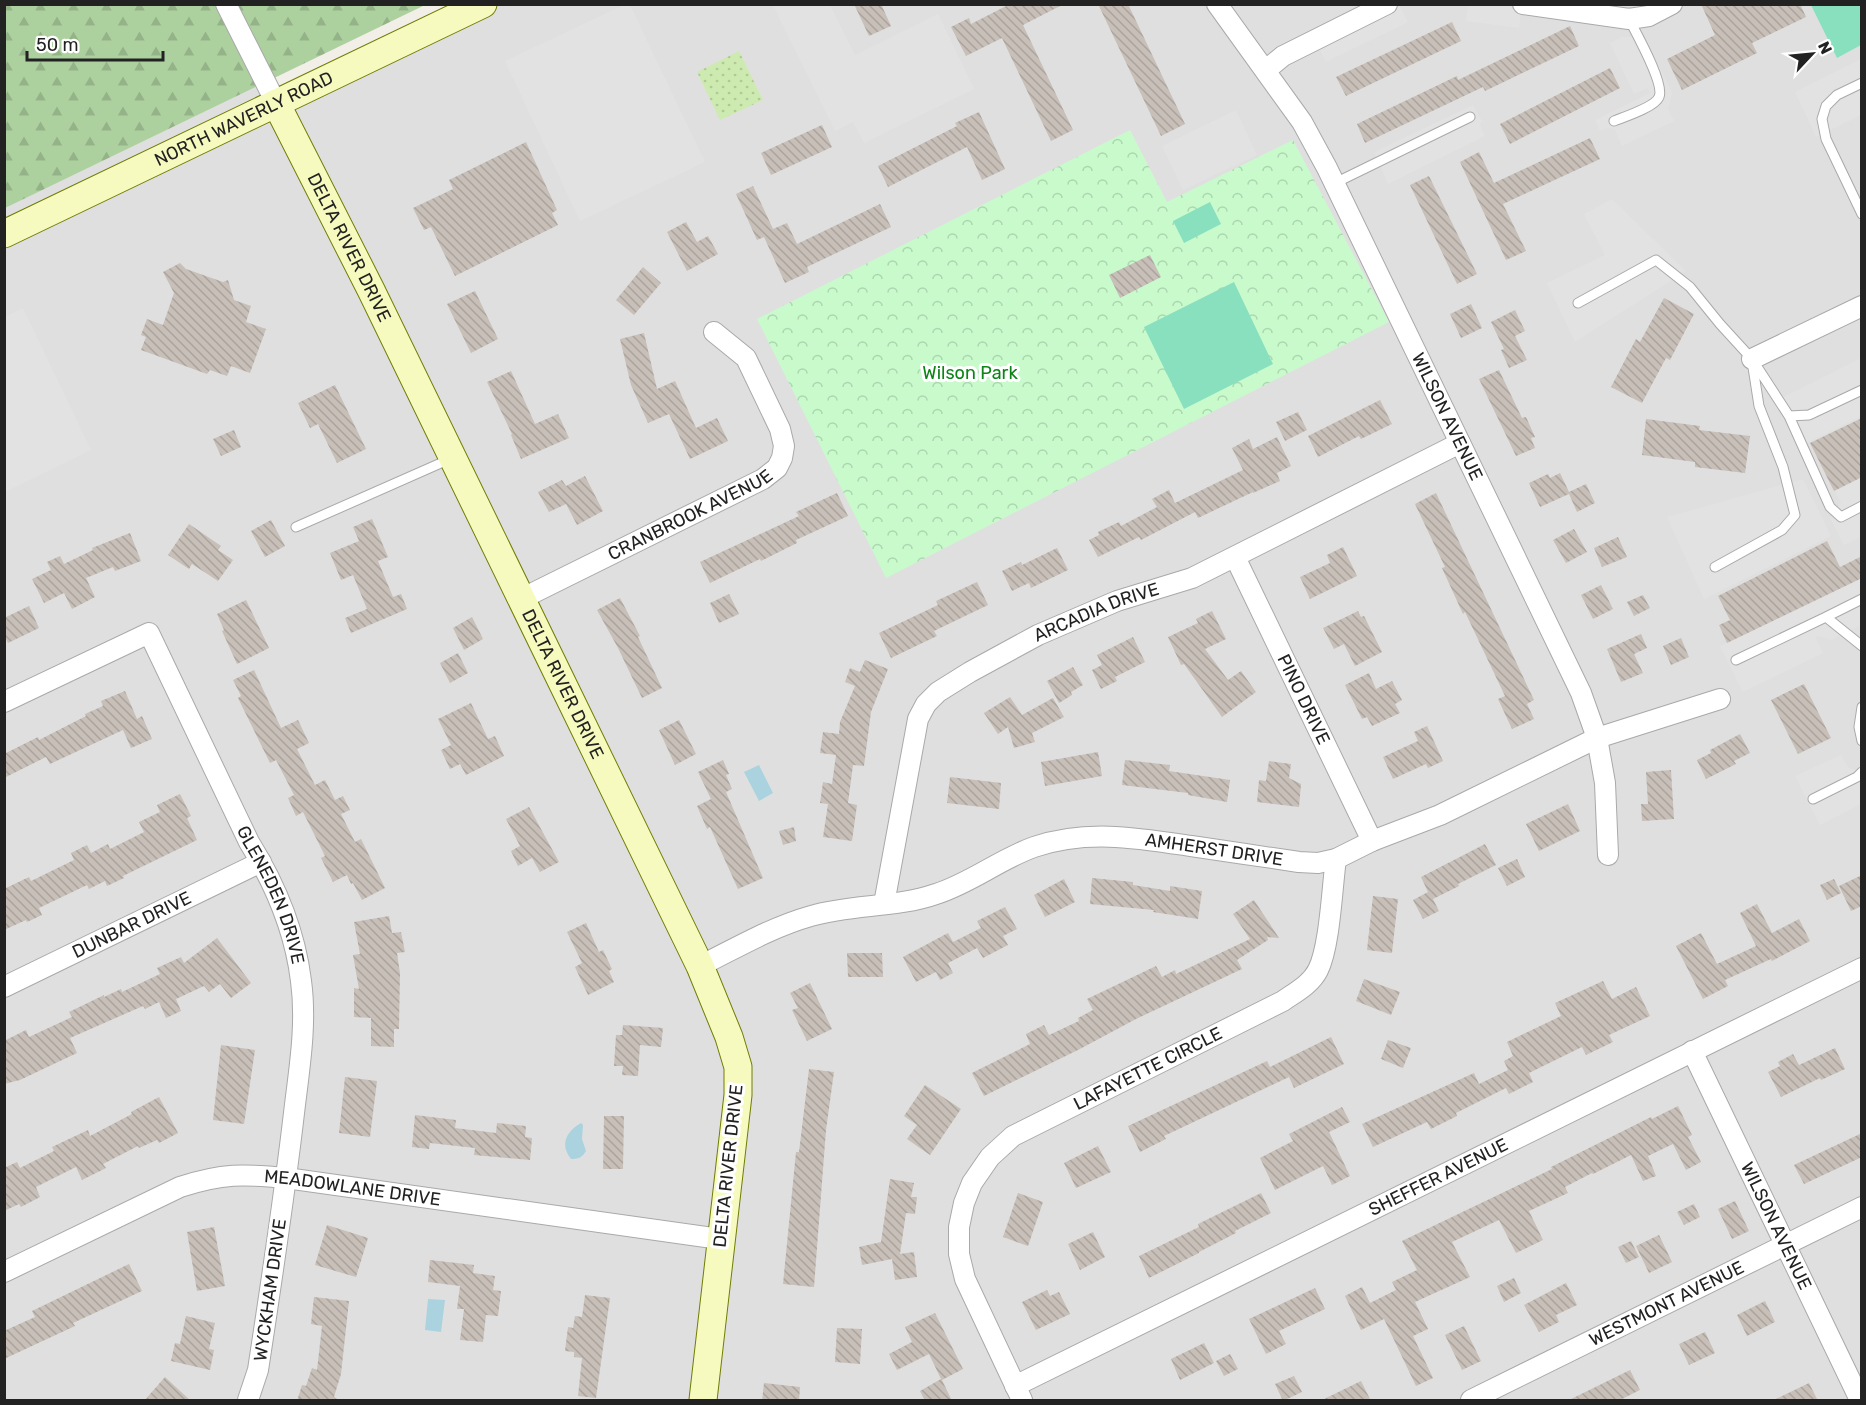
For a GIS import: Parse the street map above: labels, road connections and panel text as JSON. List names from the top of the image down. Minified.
{"streets":{"street":["NORTH WAVERLY ROAD","DELTA RIVER DRIVE","WILSON AVENUE","CRANBROOK AVENUE","ARCADIA DRIVE","PINO DRIVE","AMHERST DRIVE","GLENEDEN DRIVE","DUNBAR DRIVE","LAFAYETTE CIRCLE","SHEFFER AVENUE","MEADOWLANE DRIVE","WYCKHAM DRIVE","WESTMONT AVENUE"]},"crossings":[["NORTH WAVERLY ROAD","DELTA RIVER DRIVE"],["DELTA RIVER DRIVE","CRANBROOK AVENUE"],["DELTA RIVER DRIVE","AMHERST DRIVE"],["DELTA RIVER DRIVE","MEADOWLANE DRIVE"],["WILSON AVENUE","ARCADIA DRIVE"],["WILSON AVENUE","AMHERST DRIVE"],["WILSON AVENUE","SHEFFER AVENUE"],["WILSON AVENUE","WESTMONT AVENUE"],["ARCADIA DRIVE","PINO DRIVE"],["ARCADIA DRIVE","AMHERST DRIVE"],["PINO DRIVE","AMHERST DRIVE"],["AMHERST DRIVE","LAFAYETTE CIRCLE"],["GLENEDEN DRIVE","DUNBAR DRIVE"],["GLENEDEN DRIVE","MEADOWLANE DRIVE"],["GLENEDEN DRIVE","WYCKHAM DRIVE"],["LAFAYETTE CIRCLE","SHEFFER AVENUE"],["MEADOWLANE DRIVE","WYCKHAM DRIVE"]],"parks":["Wilson Park"],"scale_bar":"50 m","north":"top right"}
